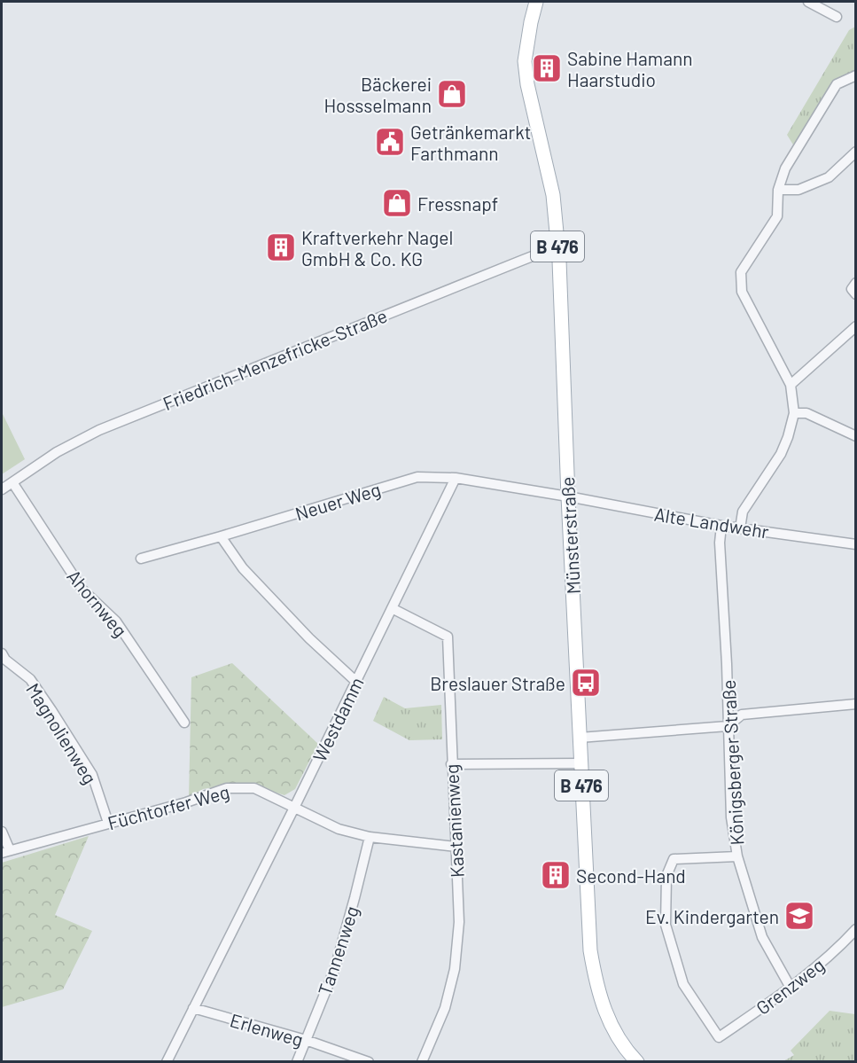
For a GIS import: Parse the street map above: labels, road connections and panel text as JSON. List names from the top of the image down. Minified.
{"streets":{"main road":["B 476","Münsterstraße"],"street":["Friedrich-Menzefricke-Straße","Neuer Weg","Alte Landwehr","Ahornweg","Westdamm","Magnolienweg","Königsberger Straße","Füchtorfer Weg","Kastanienweg","Tannenweg","Grenzweg","Erlenweg"]},"crossings":[["Friedrich-Menzefricke-Straße","Münsterstraße"],["Friedrich-Menzefricke-Straße","Ahornweg"],["Neuer Weg","Westdamm"],["Alte Landwehr","Münsterstraße"],["Alte Landwehr","Königsberger Straße"],["Westdamm","Füchtorfer Weg"],["Westdamm","Kastanienweg"],["Westdamm","Erlenweg"],["Magnolienweg","Füchtorfer Weg"],["Königsberger Straße","Grenzweg"],["Füchtorfer Weg","Kastanienweg"],["Füchtorfer Weg","Tannenweg"],["Tannenweg","Erlenweg"]],"places":{"building":["Sabine Hamann Haarstudio","Kraftverkehr Nagel GmbH & Co. KG","Second-Hand"],"shop":["Bäckerei Hossselmann","Fressnapf"],"public building":["Getränkemarkt Farthmann"],"bus stop":["Breslauer Straße"],"school or university":["Ev. Kindergarten"]}}
